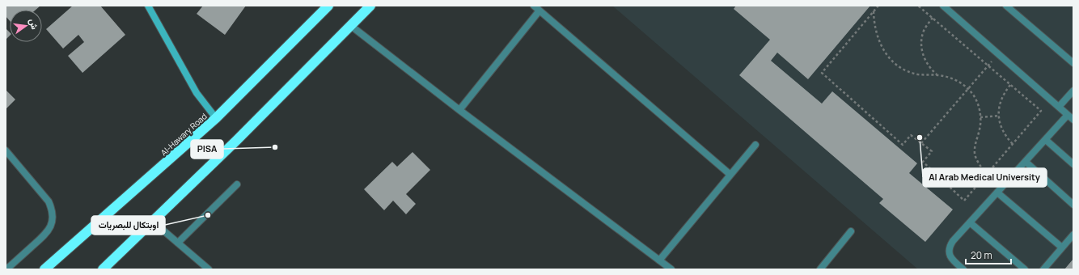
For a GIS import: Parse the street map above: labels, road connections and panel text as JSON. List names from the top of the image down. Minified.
{"streets":{"highway":["Al-Hawary Road"]},"places":["Al Arab Medical University","PISA","اوبتكال للبصريات"],"scale_bar":"20 m","north":"right"}
